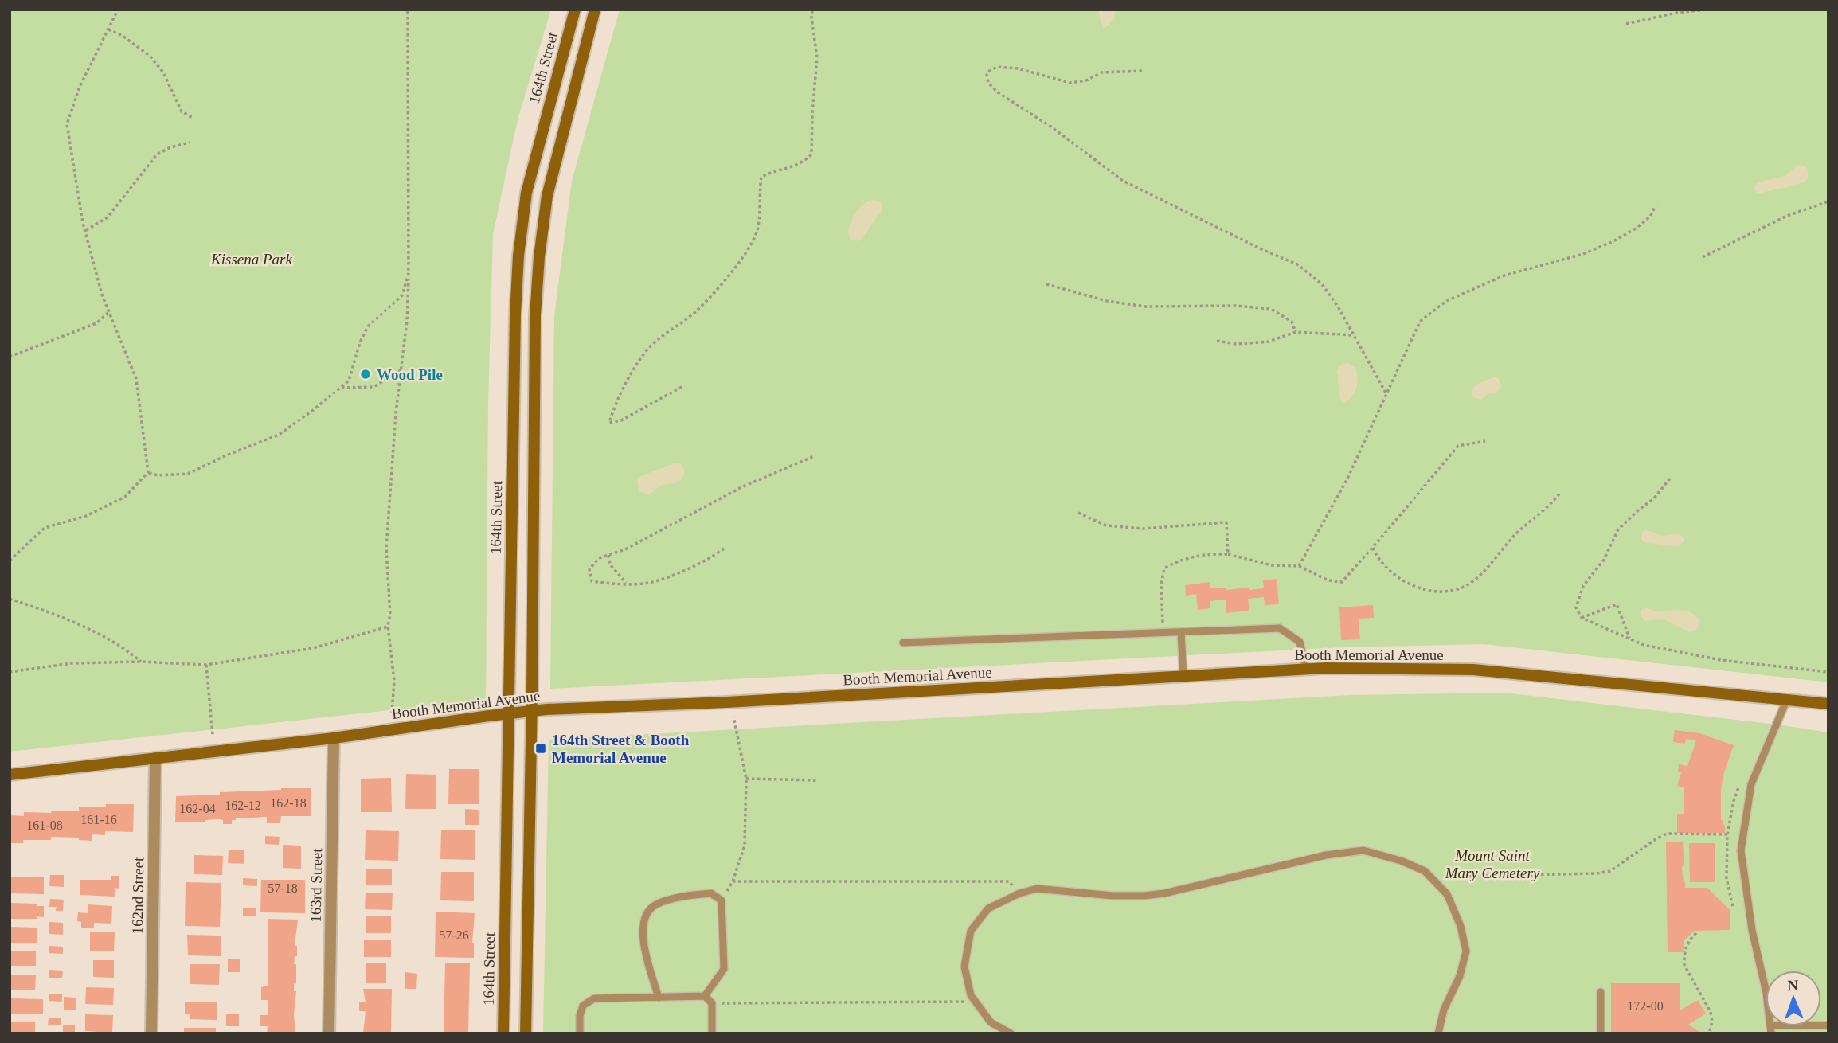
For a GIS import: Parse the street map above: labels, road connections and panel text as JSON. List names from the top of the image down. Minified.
{"streets":{"street":["164th Street","Booth Memorial Avenue","163rd Street","162nd Street"]},"crossings":[["164th Street","Booth Memorial Avenue"],["Booth Memorial Avenue","163rd Street"],["Booth Memorial Avenue","162nd Street"]],"parks":["Kissena Park","Mount Saint Mary Cemetery"],"places":{"other":["Wood Pile"],"transit":["164th Street & Booth Memorial Avenue"]},"house_numbers":["162-18","162-12","162-04","161-16","161-08","57-18","57-26","172-00"],"north":"top"}
